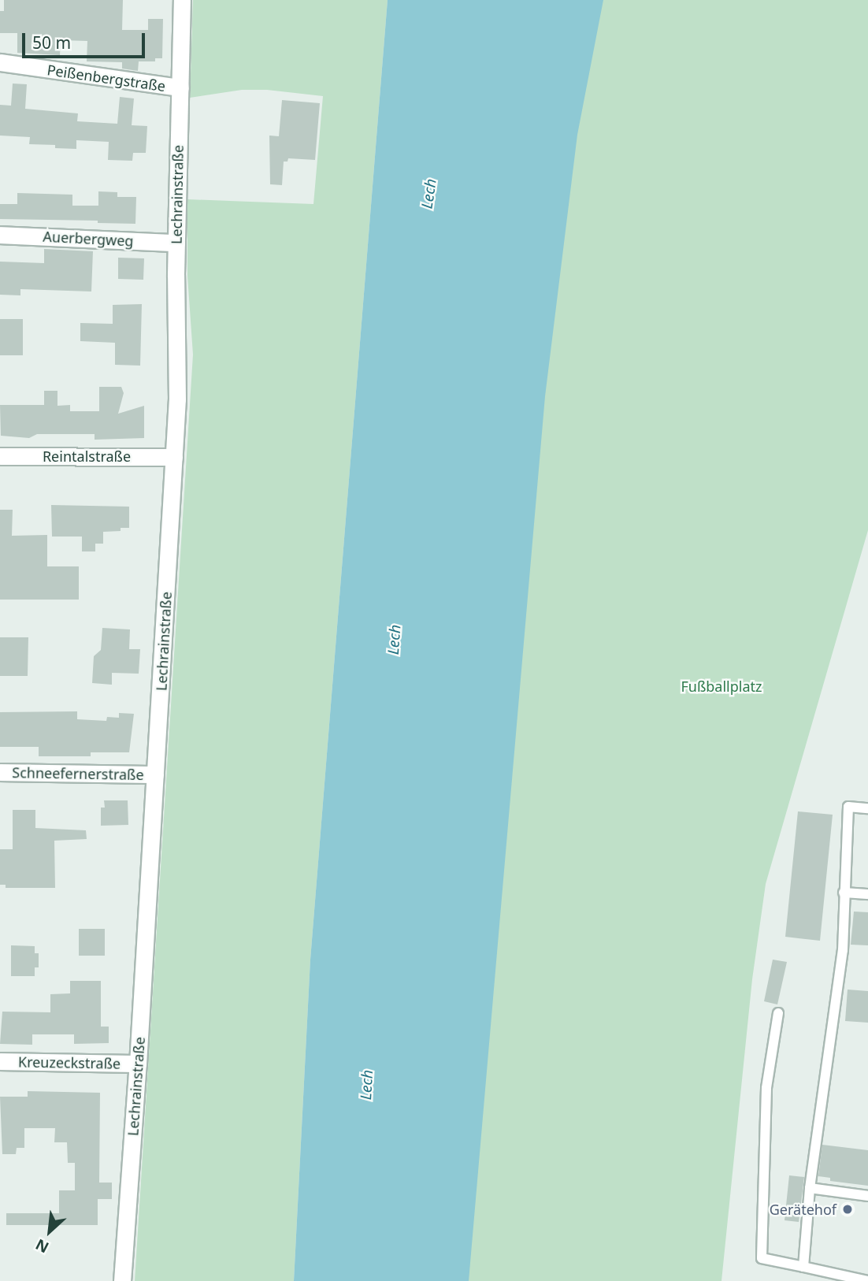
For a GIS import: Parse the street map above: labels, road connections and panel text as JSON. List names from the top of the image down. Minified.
{"streets":{"street":["Peißenbergstraße","Lechrainstraße","Auerbergweg","Reintalstraße","Schneefernerstraße","Kreuzeckstraße"]},"crossings":[["Peißenbergstraße","Lechrainstraße"],["Lechrainstraße","Auerbergweg"],["Lechrainstraße","Reintalstraße"],["Lechrainstraße","Schneefernerstraße"],["Lechrainstraße","Kreuzeckstraße"]],"water":["Lech"],"parks":["Fußballplatz"],"places":["Gerätehof"],"scale_bar":"50 m","north":"bottom left"}
